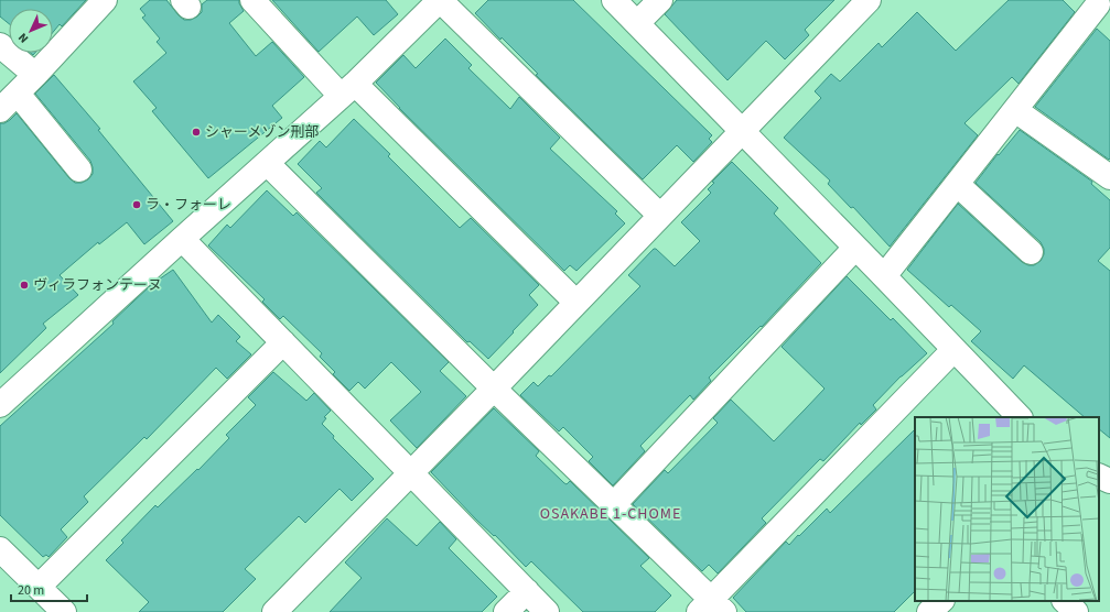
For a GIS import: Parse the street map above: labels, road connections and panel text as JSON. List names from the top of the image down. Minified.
{"districts":["OSAKABE 1-CHOME"],"places":["シャーメゾン刑部","ラ・フォーレ","ヴィラフォンテーヌ"],"scale_bar":"20 m","north":"bottom left"}
